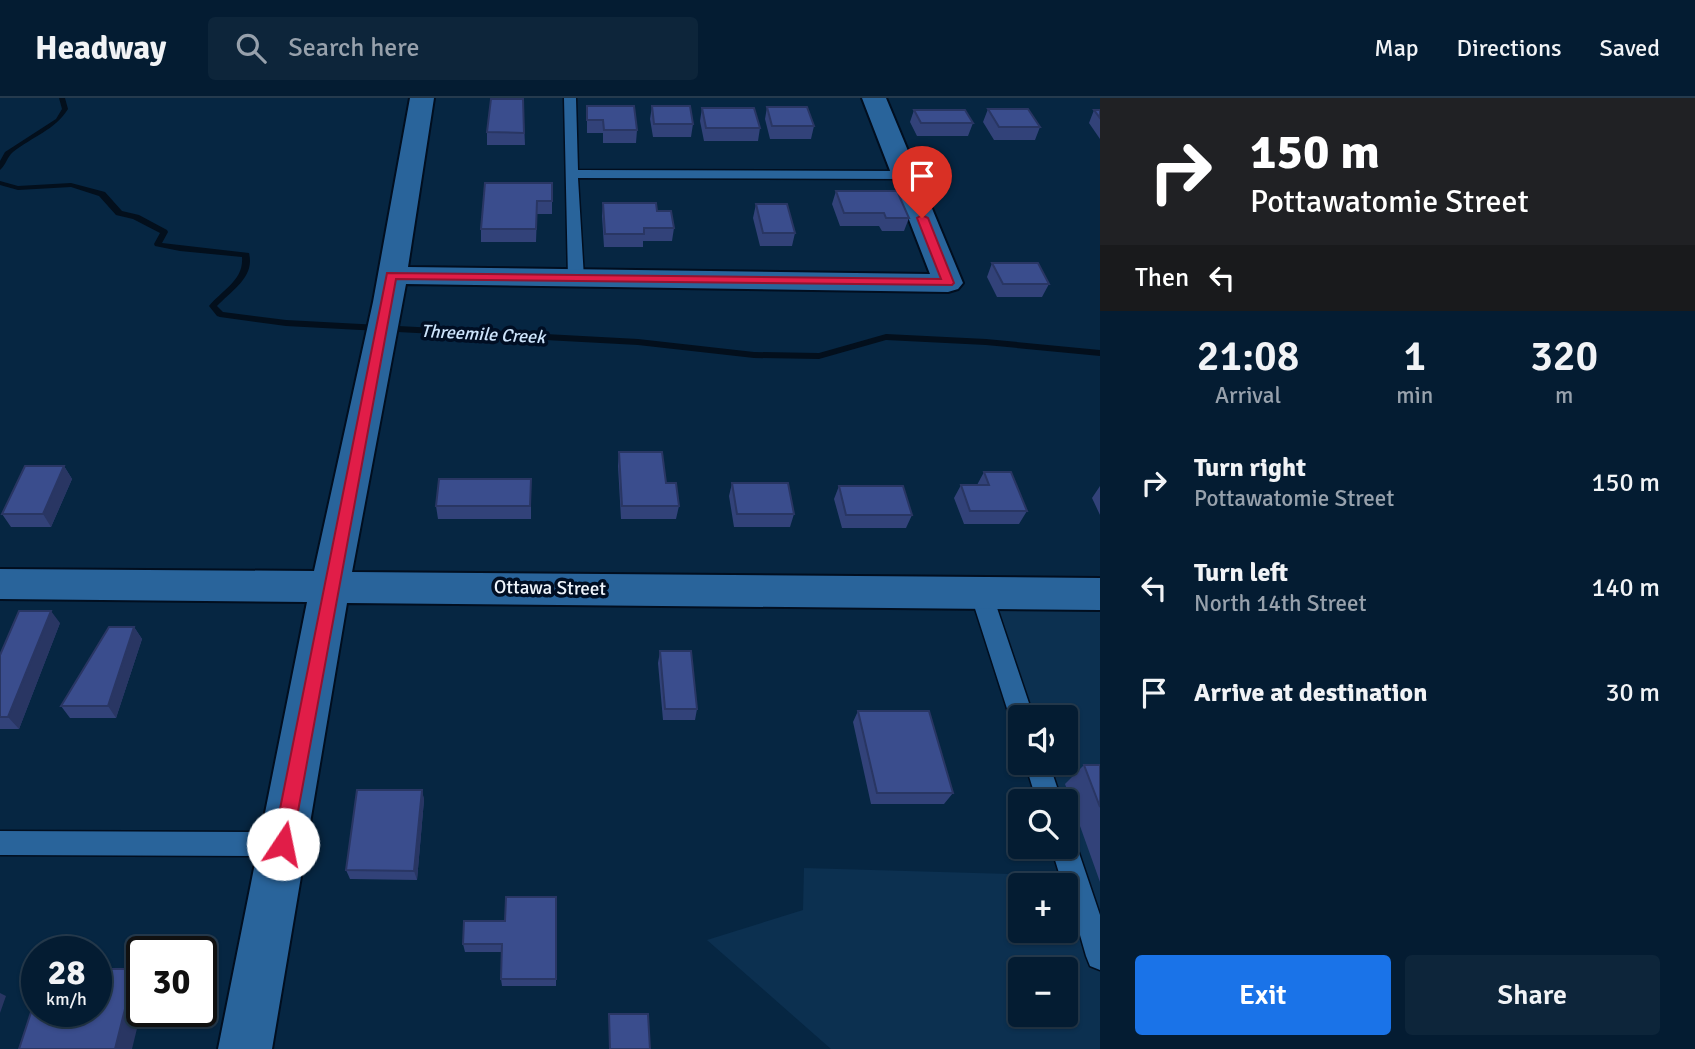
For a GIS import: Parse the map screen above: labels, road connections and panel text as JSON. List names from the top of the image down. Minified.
{"streets":{"street":["Ottawa Street"]},"water":["Threemile Creek"],"page":{"header":"Headway","search":"Search here","nav":["Map","Directions","Saved"],"turn":["150 m","Pottawatomie Street"],"then":"Then","eta":["21:08","Arrival","1","min","320","m"],"list":[{"name":"Turn right","note":"Pottawatomie Street","value":"150 m"},{"name":"Turn left","note":"North 14th Street","value":"140 m"},{"name":"Arrive at destination","value":"30 m"}],"map_buttons":["+","−"],"speed":"28 km/h","limit":"30","buttons":["Exit","Share"]}}
